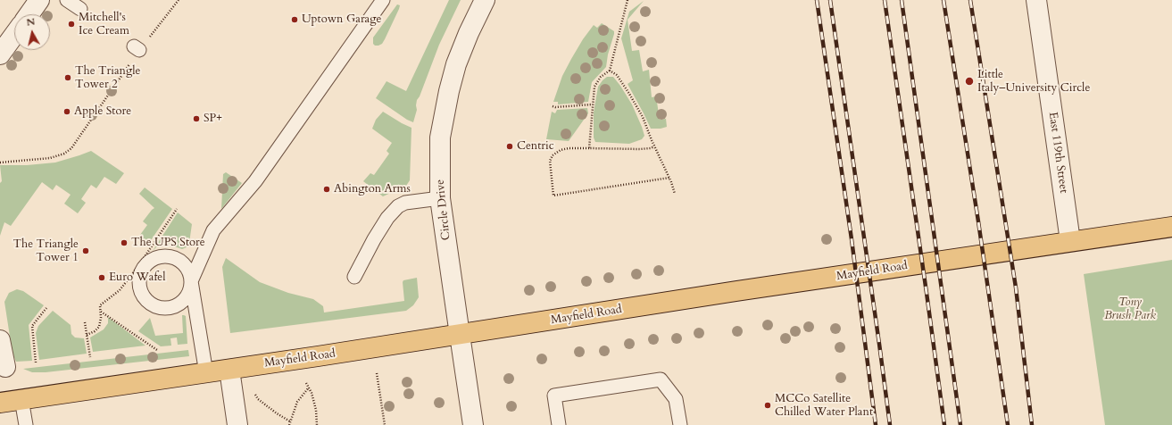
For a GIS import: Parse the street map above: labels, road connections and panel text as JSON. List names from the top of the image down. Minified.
{"streets":{"main road":["Mayfield Road"],"street":["East 119th Street","Circle Drive"]},"crossings":[["East 119th Street","Mayfield Road"],["Circle Drive","Mayfield Road"]],"parks":["Tony Brush Park"],"places":["Uptown Garage","Mitchell's Ice Cream","The Triangle Tower 2","Little Italy–University Circle","Apple Store","SP+","Centric","Abington Arms","The UPS Store","The Triangle Tower 1","Euro Wafel","MCCo Satellite Chilled Water Plant"],"north":"top"}
